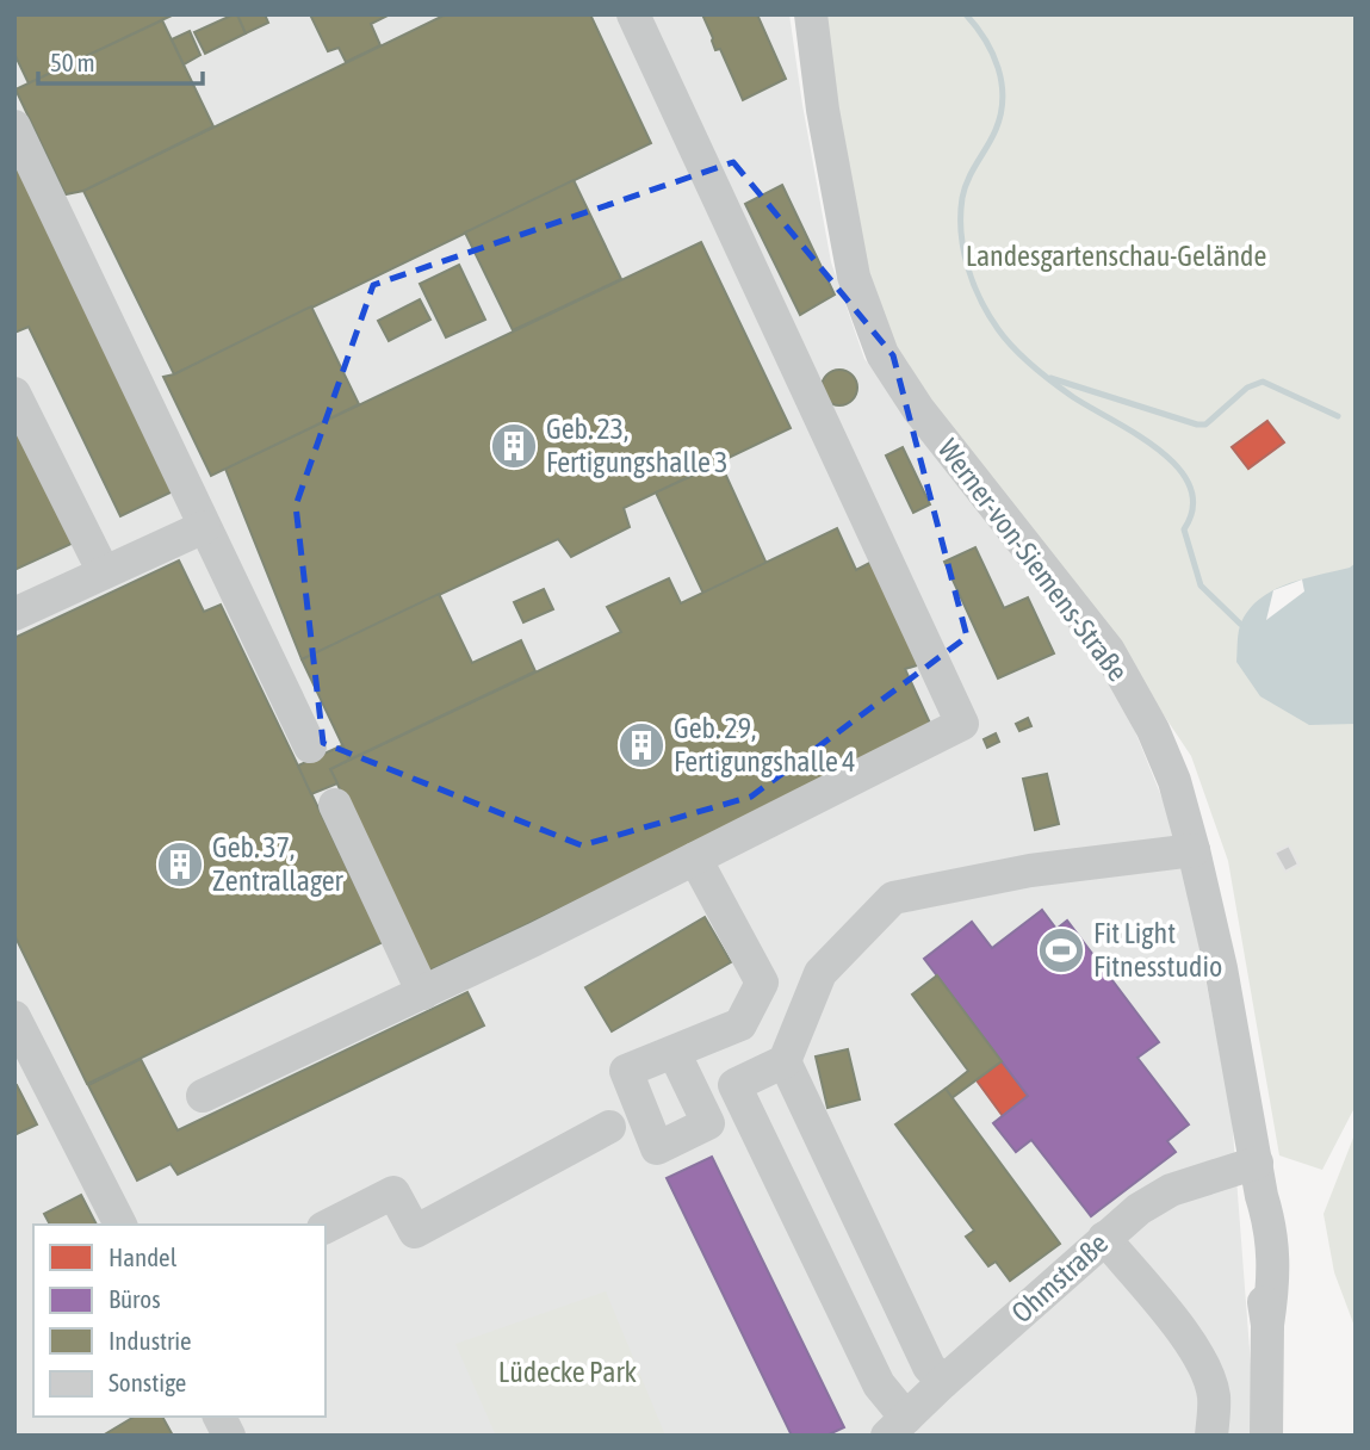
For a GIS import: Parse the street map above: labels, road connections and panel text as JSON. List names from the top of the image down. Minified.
{"streets":{"street":["Werner-von-Siemens-Straße","Ohmstraße"]},"crossings":[["Werner-von-Siemens-Straße","Ohmstraße"]],"parks":["Landesgartenschau-Gelände","Lüdecke Park"],"places":{"building":["Geb. 23, Fertigungshalle 3","Geb. 29, Fertigungshalle 4","Geb. 37, Zentrallager"],"sports":["Fit Light Fitnesstudio"]},"legend":["Handel","Büros","Industrie","Sonstige"],"scale_bar":"50 m"}
